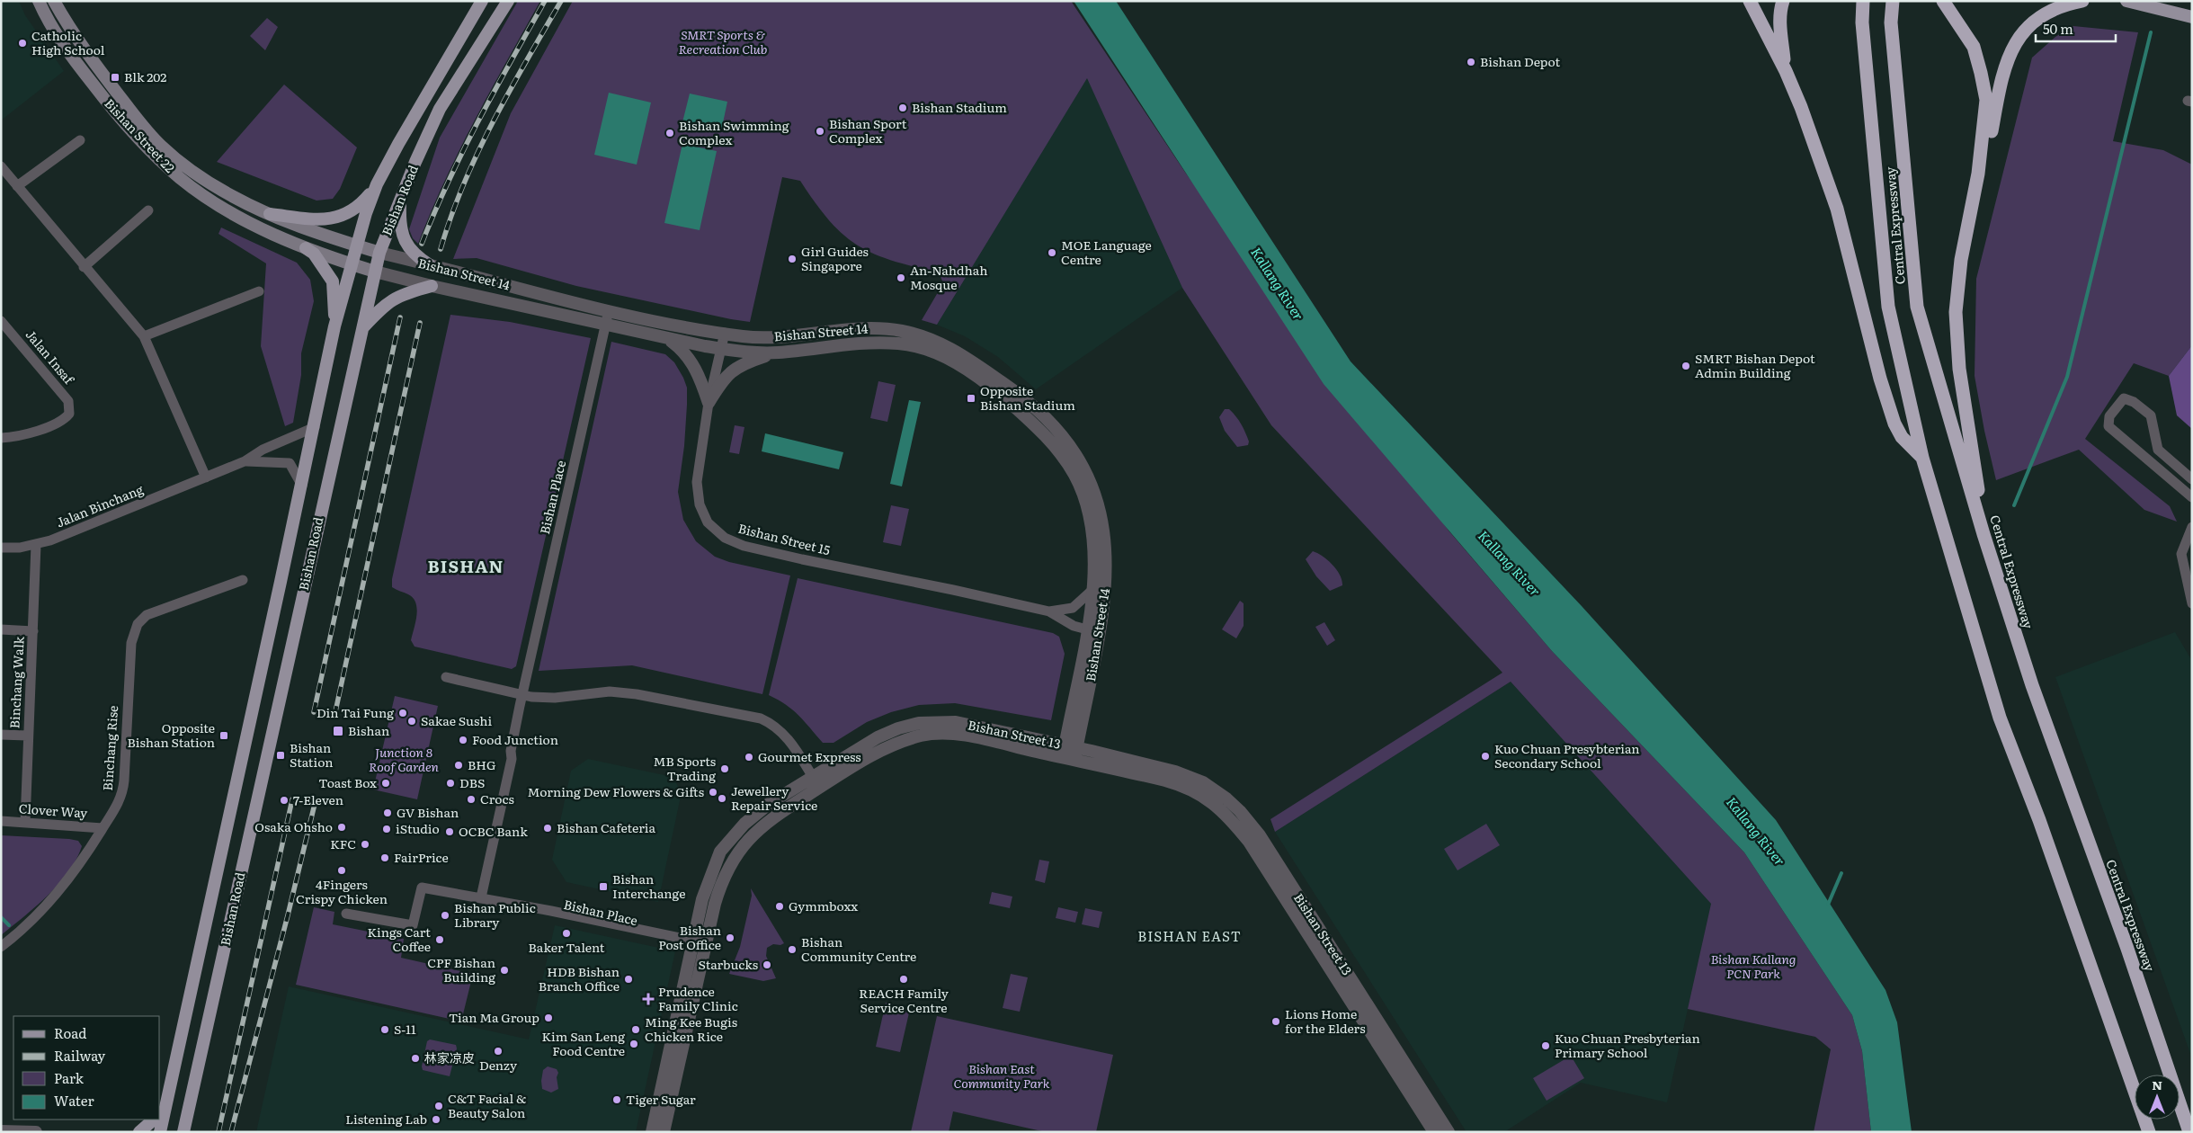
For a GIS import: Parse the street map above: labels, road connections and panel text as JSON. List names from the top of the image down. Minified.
{"streets":{"highway":["Central Expressway"],"main road":["Bishan Street 22","Bishan Road"],"street":["Bishan Street 14","Jalan Insaf","Bishan Place","Jalan Binchang","Bishan Street 15","Binchang Walk","Bishan Street 13","Binchang Rise","Clover Way"]},"crossings":[["Bishan Street 22","Bishan Road"],["Bishan Street 22","Bishan Street 14"],["Bishan Road","Bishan Street 14"],["Bishan Road","Jalan Binchang"],["Bishan Street 14","Bishan Place"],["Bishan Street 14","Bishan Street 15"],["Bishan Street 14","Bishan Street 13"],["Bishan Place","Bishan Street 13"],["Jalan Binchang","Binchang Walk"],["Binchang Walk","Clover Way"],["Binchang Rise","Clover Way"]],"districts":["BISHAN","BISHAN EAST"],"water":["Kallang River"],"parks":["SMRT Sports & Recreation Club","Junction 8 Roof Garden","Bishan Kallang PCN Park","Bishan East Community Park"],"places":{"other":["Catholic High School","Bishan Depot","Bishan Stadium","Bishan Sport Complex","Bishan Swimming Complex","MOE Language Centre","Girl Guides Singapore","An-Nahdhah Mosque","SMRT Bishan Depot Admin Building","Din Tai Fung","Sakae Sushi","Food Junction","Kuo Chuan Presybterian Secondary School","Gourmet Express","BHG","MB Sports Trading","Toast Box","DBS","Morning Dew Flowers & Gifts","Jewellery Repair Service","Crocs","7-Eleven","GV Bishan","Osaka Ohsho","Bishan Cafeteria","iStudio","OCBC Bank","KFC","FairPrice","4Fingers Crispy Chicken","Gymmboxx","Bishan Public Library","Baker Talent","Bishan Post Office","Kings Cart Coffee","Bishan Community Centre","Starbucks","CPF Bishan Building","HDB Bishan Branch Office","REACH Family Service Centre","Tian Ma Group","Lions Home for the Elders","S-11","Ming Kee Bugis Chicken Rice","Kim San Leng Food Centre","Kuo Chuan Presbyterian Primary School","Denzy","林家凉皮","Tiger Sugar","C&T Facial & Beauty Salon","Listening Lab"],"transit":["Blk 202","Opposite Bishan Stadium","Bishan","Opposite Bishan Station","Bishan Station","Bishan Interchange"],"health":["Prudence Family Clinic"]},"legend":["Road","Railway","Park","Water"],"scale_bar":"50 m","north":"top"}
